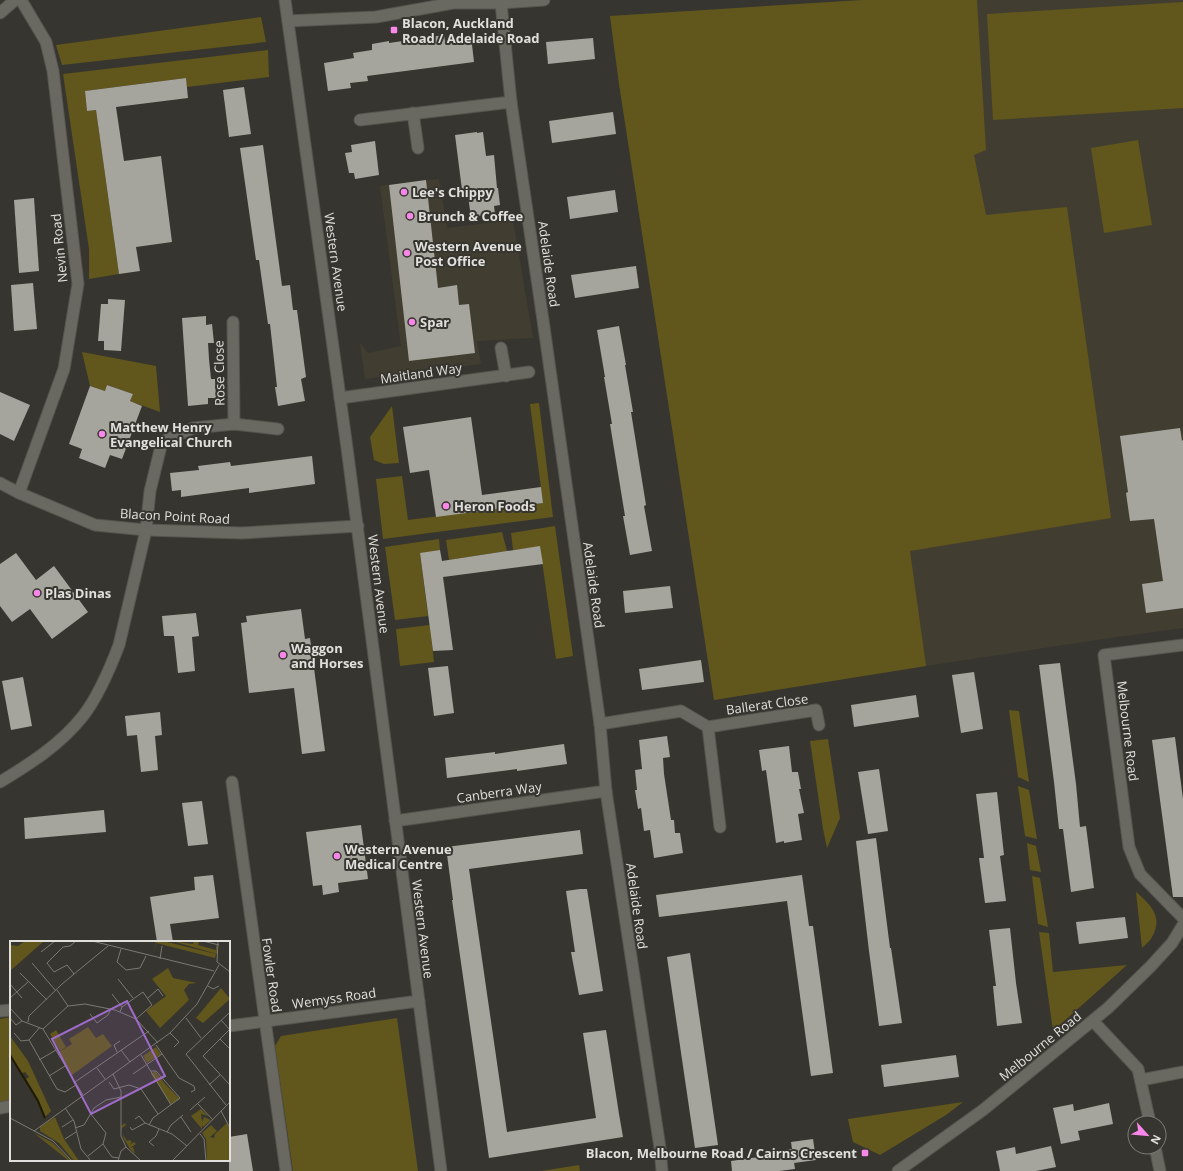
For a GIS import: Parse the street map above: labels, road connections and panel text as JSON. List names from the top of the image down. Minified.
{"streets":{"street":["Nevin Road","Western Avenue","Adelaide Road","Rose Close","Maitland Way","Blacon Point Road","Ballerat Close","Melbourne Road","Canberra Way","Fowler Road","Wemyss Road"]},"crossings":[["Nevin Road","Blacon Point Road"],["Western Avenue","Maitland Way"],["Western Avenue","Blacon Point Road"],["Western Avenue","Canberra Way"],["Western Avenue","Wemyss Road"],["Adelaide Road","Canberra Way"],["Rose Close","Blacon Point Road"],["Fowler Road","Wemyss Road"]],"places":{"transit":["Blacon, Auckland Road / Adelaide Road","Blacon, Melbourne Road / Cairns Crescent"],"other":["Lee's Chippy","Brunch & Coffee","Western Avenue Post Office","Spar","Matthew Henry Evangelical Church","Heron Foods","Plas Dinas","Waggon and Horses","Western Avenue Medical Centre"]},"north":"bottom right"}
